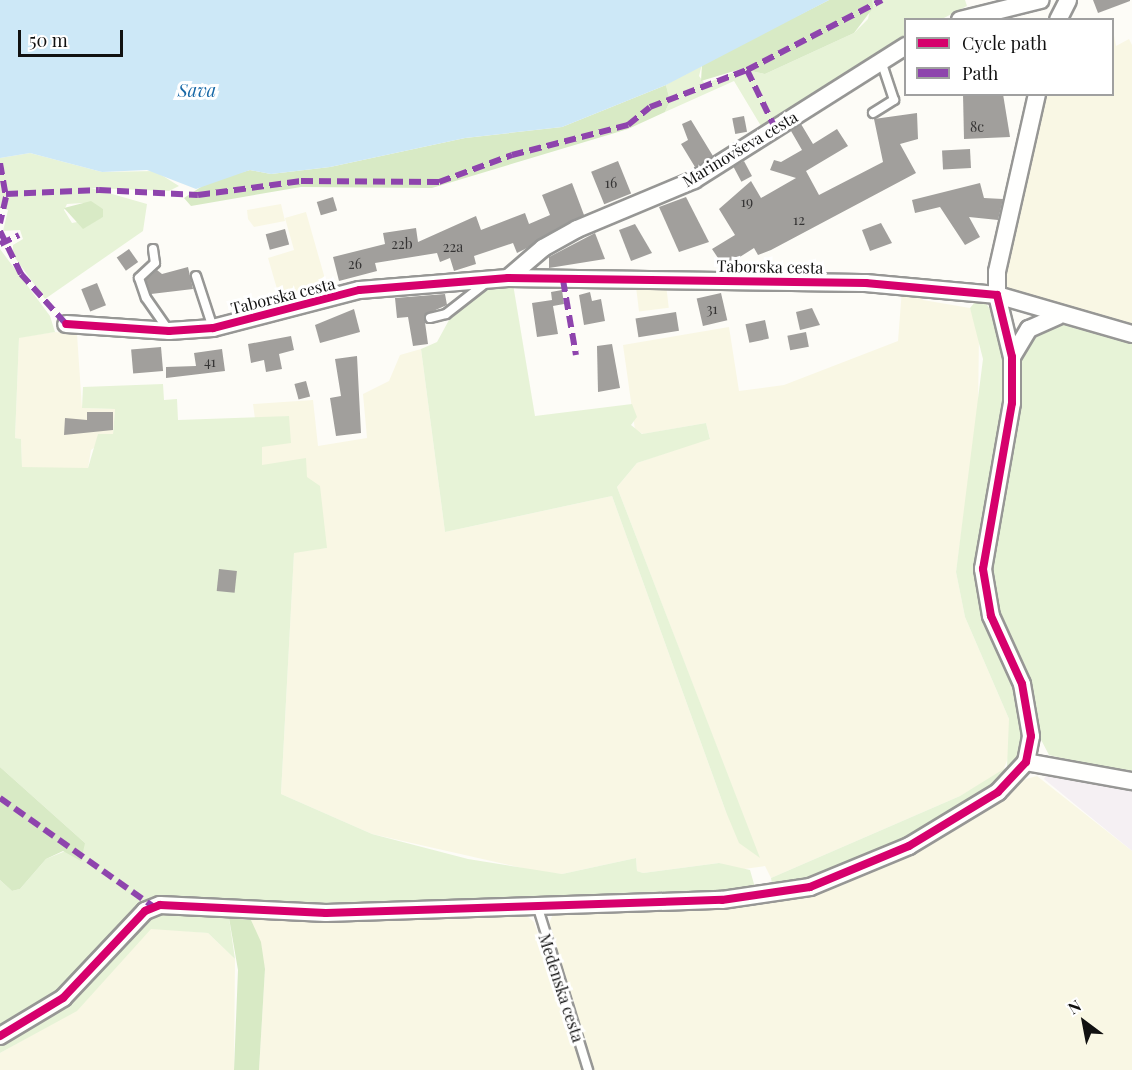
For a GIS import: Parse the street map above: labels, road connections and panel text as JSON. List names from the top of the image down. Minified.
{"streets":{"street":["Marinovševa cesta","Taborska cesta"],"lane":["Medenska cesta"]},"crossings":[["Marinovševa cesta","Taborska cesta"]],"water":["Sava"],"house_numbers":["8c","16","19","12","22b","22a","26","31","41"],"legend":["Cycle path","Path"],"scale_bar":"50 m","north":"top left"}
